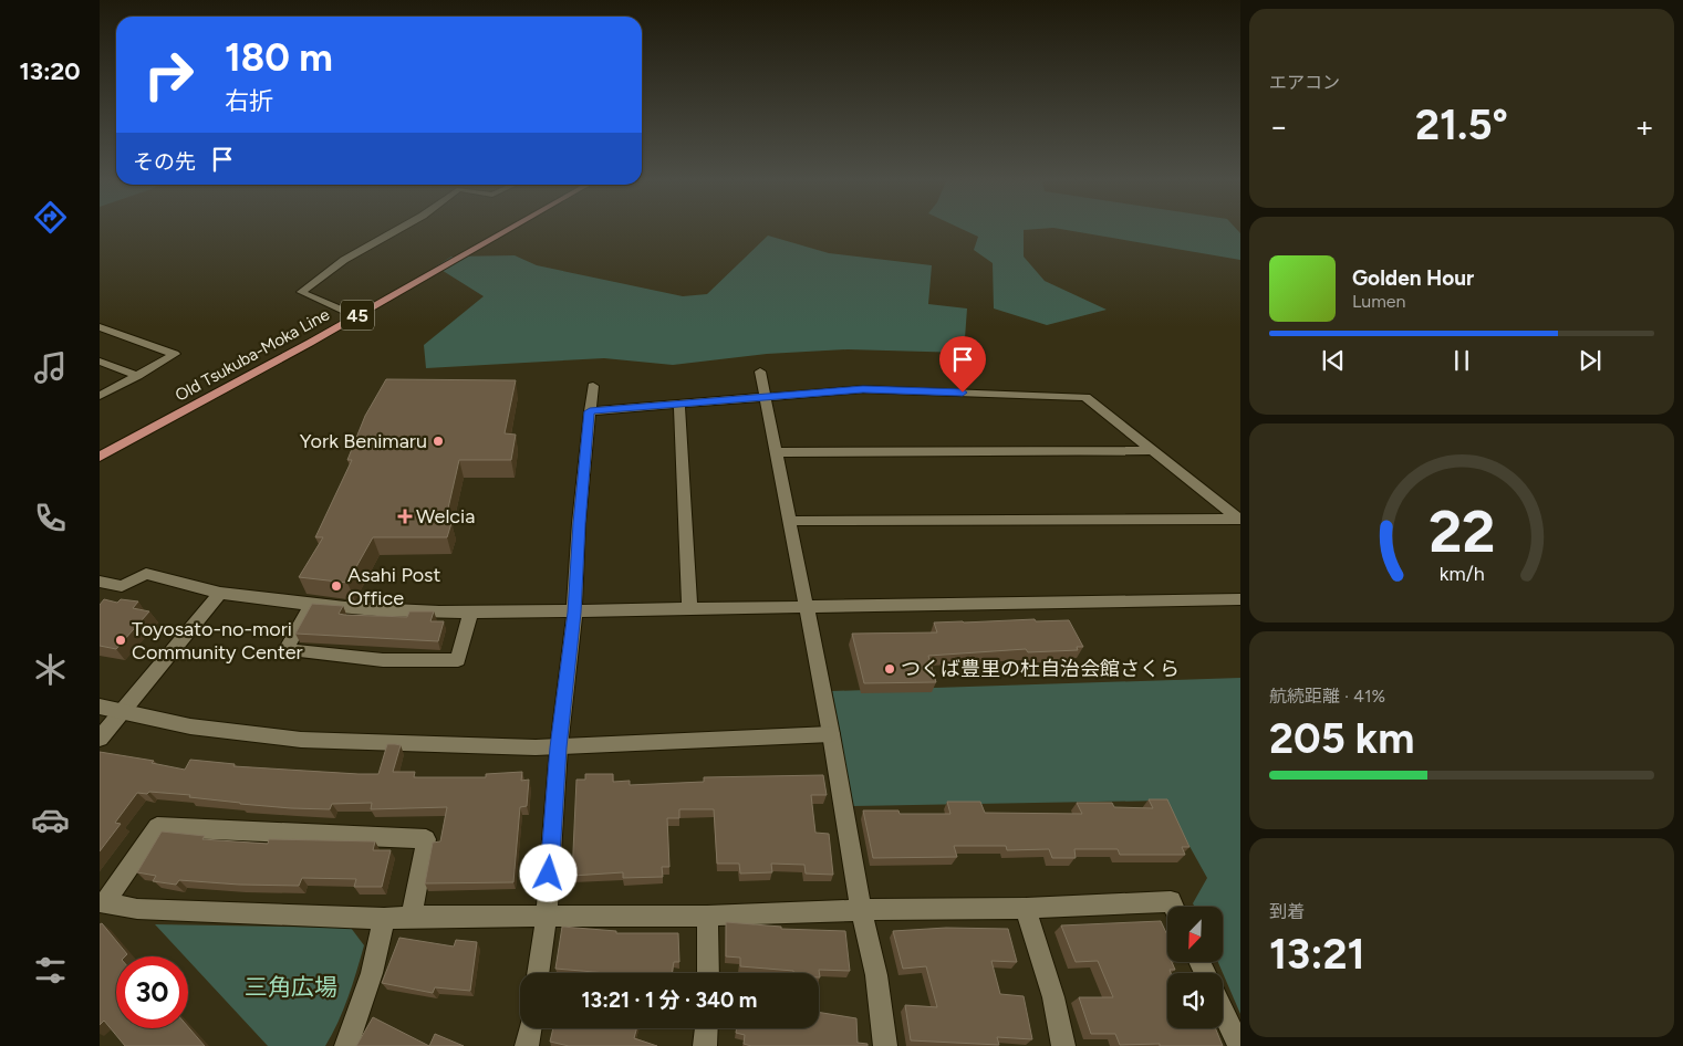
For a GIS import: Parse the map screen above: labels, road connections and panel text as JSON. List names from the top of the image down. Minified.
{"streets":{"main road":["45","Old Tsukuba-Moka Line"]},"parks":["三角広場"],"places":{"other":["York Benimaru","Asahi Post Office","Toyosato-no-mori Community Center","つくば豊里の杜自治会館さくら"],"health":["Welcia"]},"north":"bottom left","page":{"tabs":"13:20","tile":["エアコン",["航続距離 · 41%","205 km"],["到着","13:21"]],"turn":["180 m","右折"],"heat":["−","21.5°","+"],"then":"その先","song":["Golden Hour","Lumen"],"limit":"30","trip":"13:21 · 1 分 · 340 m","gauge":["22","km/h"]}}
